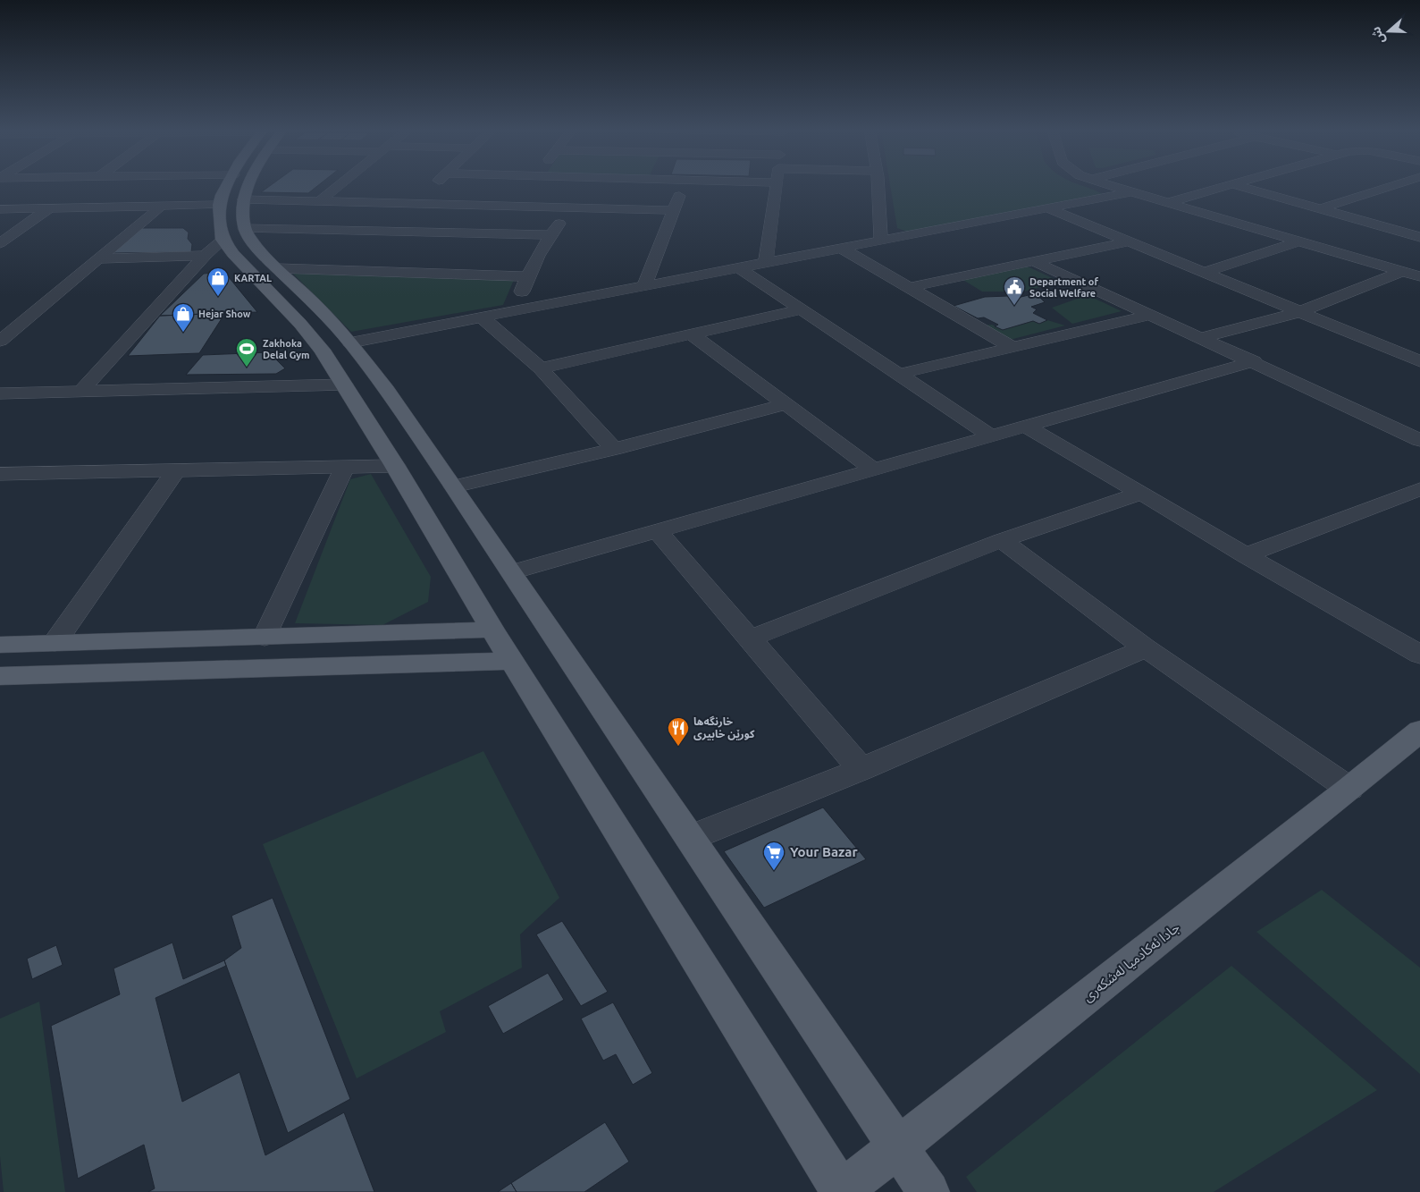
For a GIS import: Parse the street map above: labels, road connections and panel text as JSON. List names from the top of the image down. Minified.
{"streets":{"main road":["جادا ئه‌كادميا له‌شكه‌رى"]},"places":{"shop":["KARTAL","Hejar Show"],"public building":["Department of Social Welfare"],"sports":["Zakhoka Delal Gym"],"restaurant":["خارنگه‌ها كورێن خابيرى"],"supermarket":["Your Bazar"]},"north":"left"}
